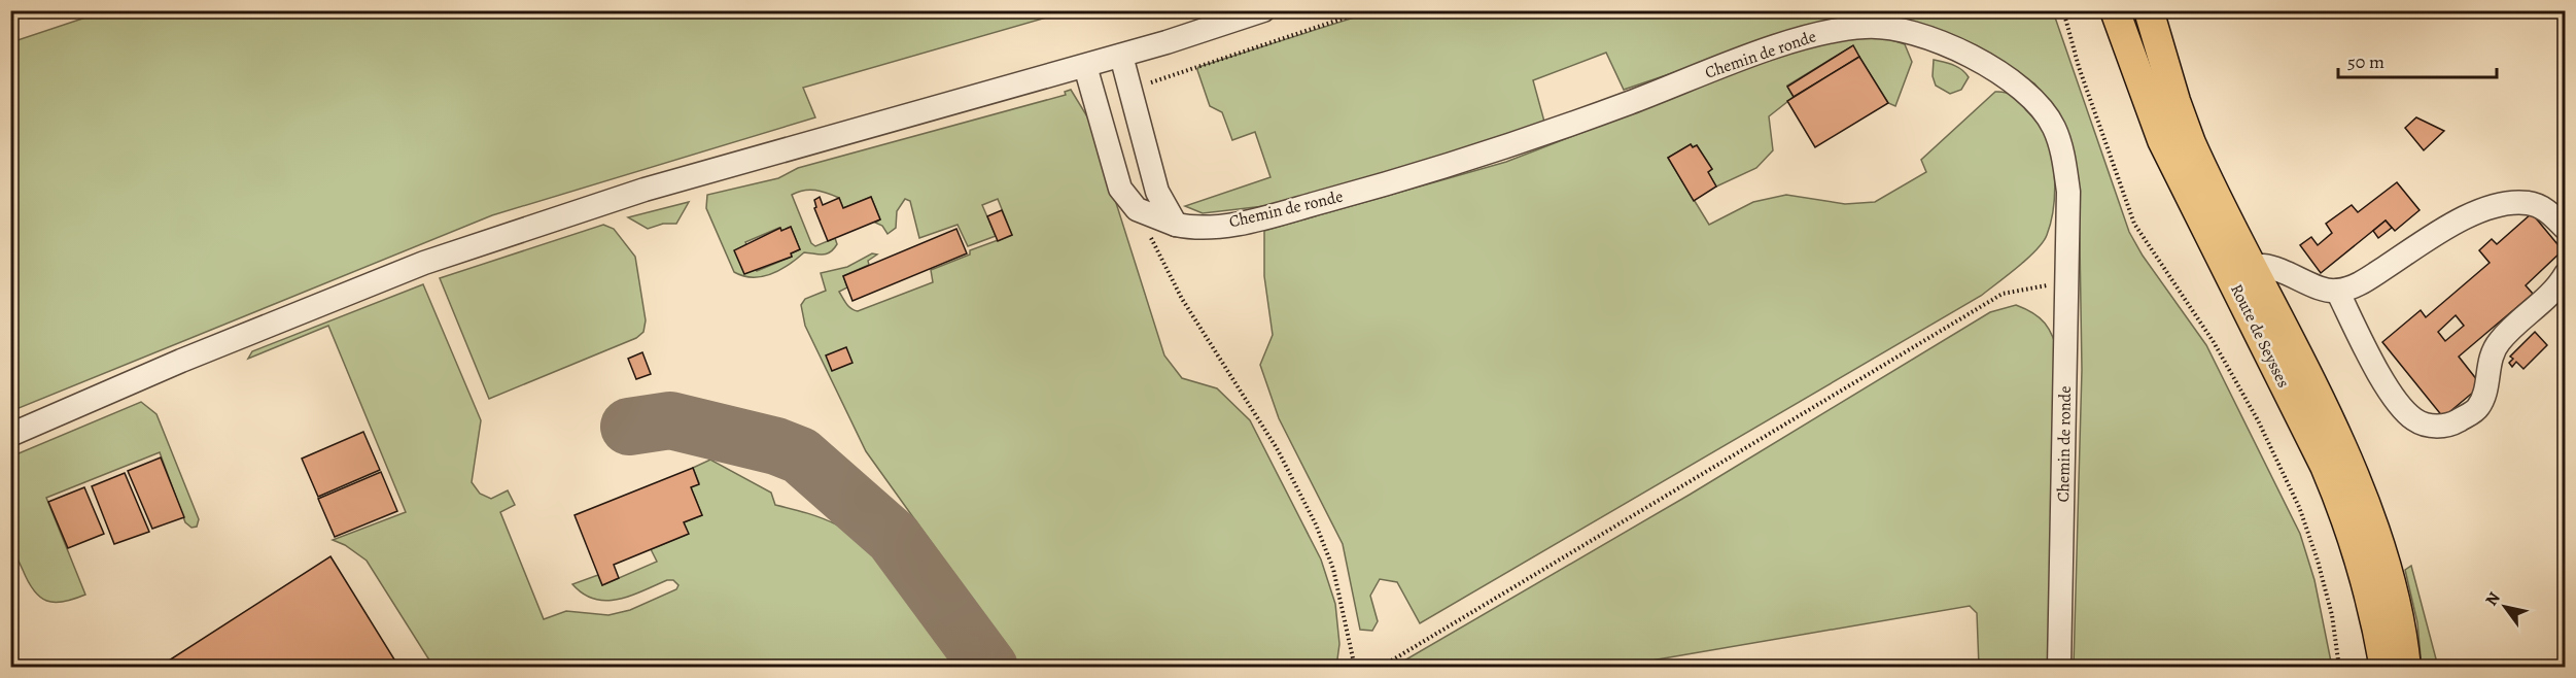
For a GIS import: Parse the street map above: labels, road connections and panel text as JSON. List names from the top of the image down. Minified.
{"streets":{"main road":["Route de Seysses"],"lane":["Chemin de ronde"]},"scale_bar":"50 m","north":"top left"}
